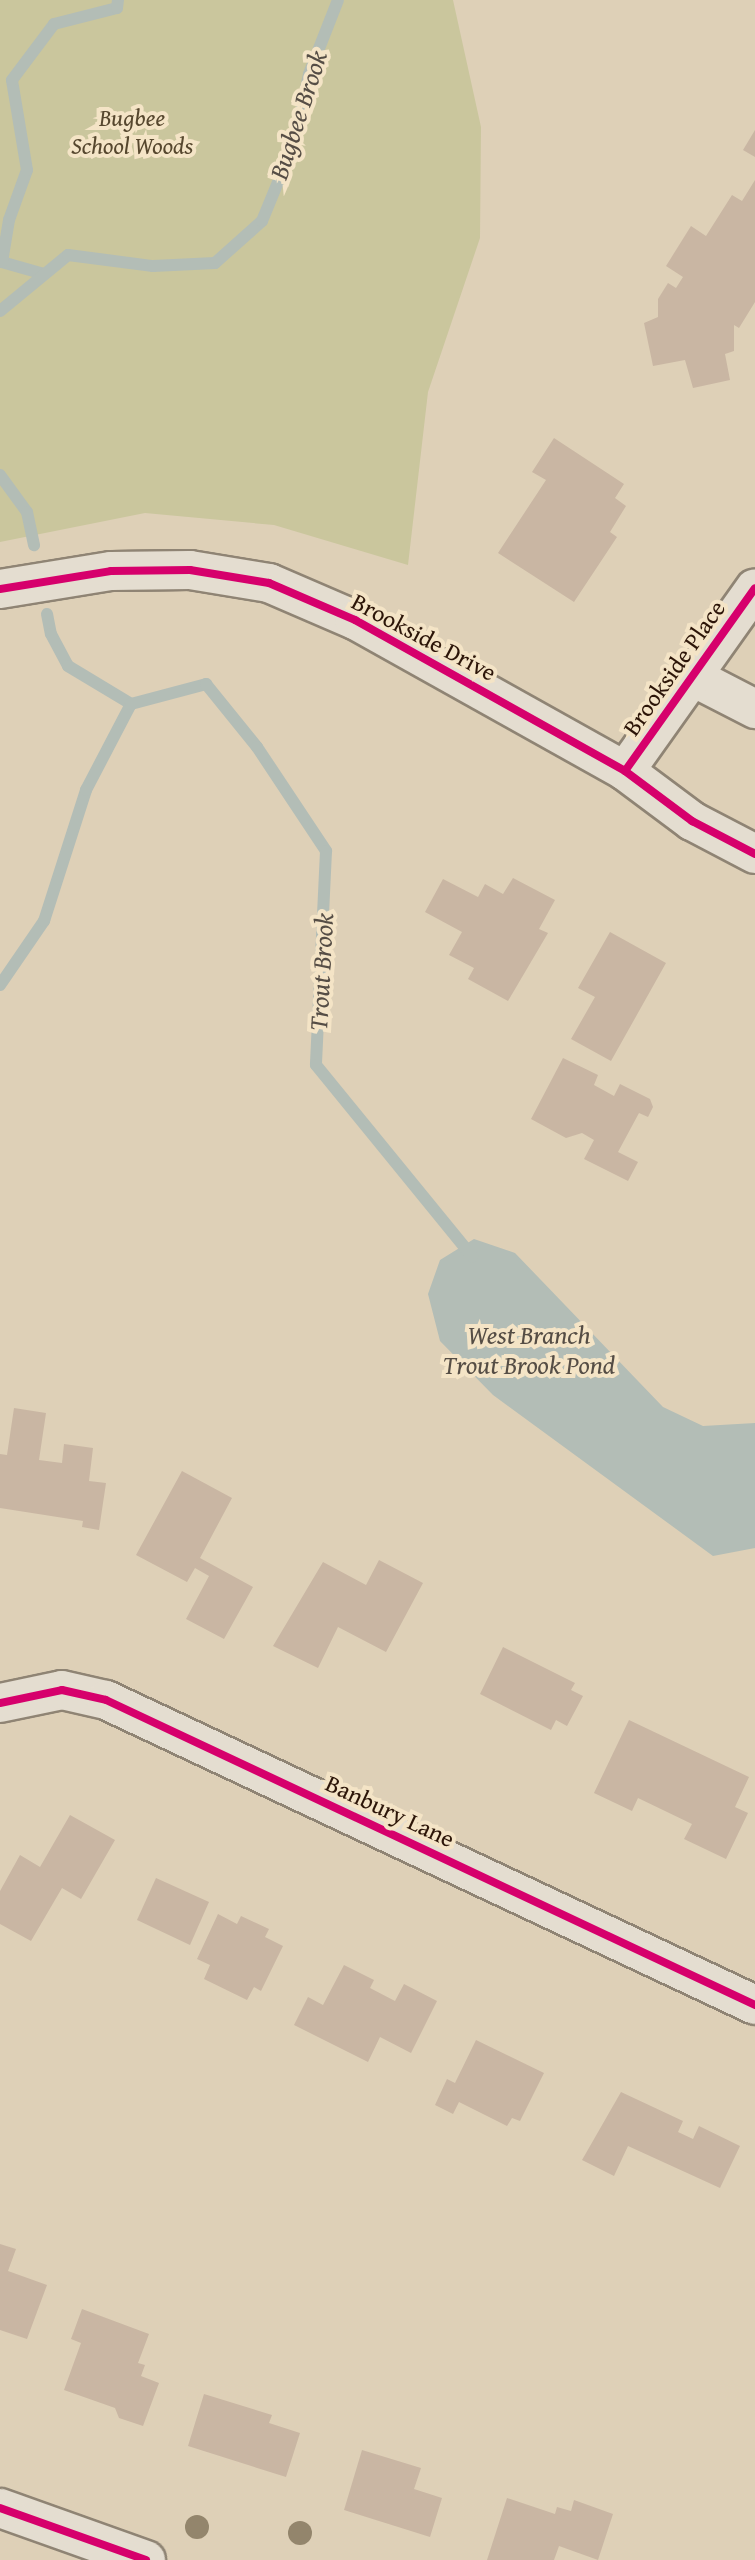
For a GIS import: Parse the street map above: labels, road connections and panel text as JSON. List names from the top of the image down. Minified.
{"streets":{"street":["Brookside Drive","Brookside Place","Banbury Lane"]},"crossings":[["Brookside Drive","Brookside Place"]],"water":["Bugbee Brook","Trout Brook","West Branch Trout Brook Pond"],"parks":["Bugbee School Woods"]}
